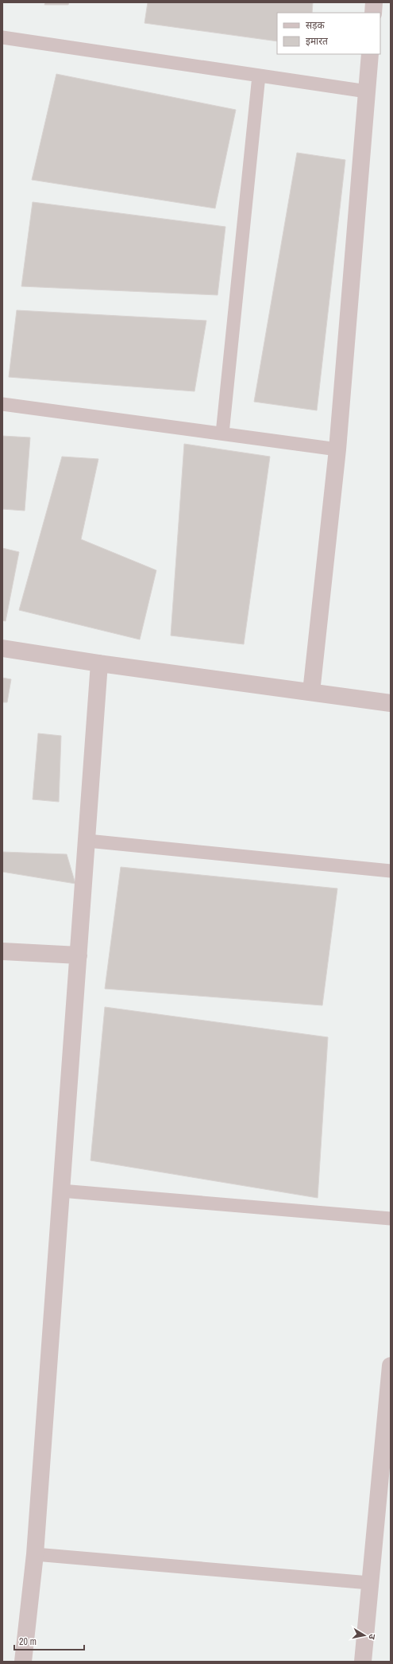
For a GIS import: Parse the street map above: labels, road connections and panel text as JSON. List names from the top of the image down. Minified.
{"legend":["सड़क","इमारत"],"scale_bar":"20 m","north":"right"}
